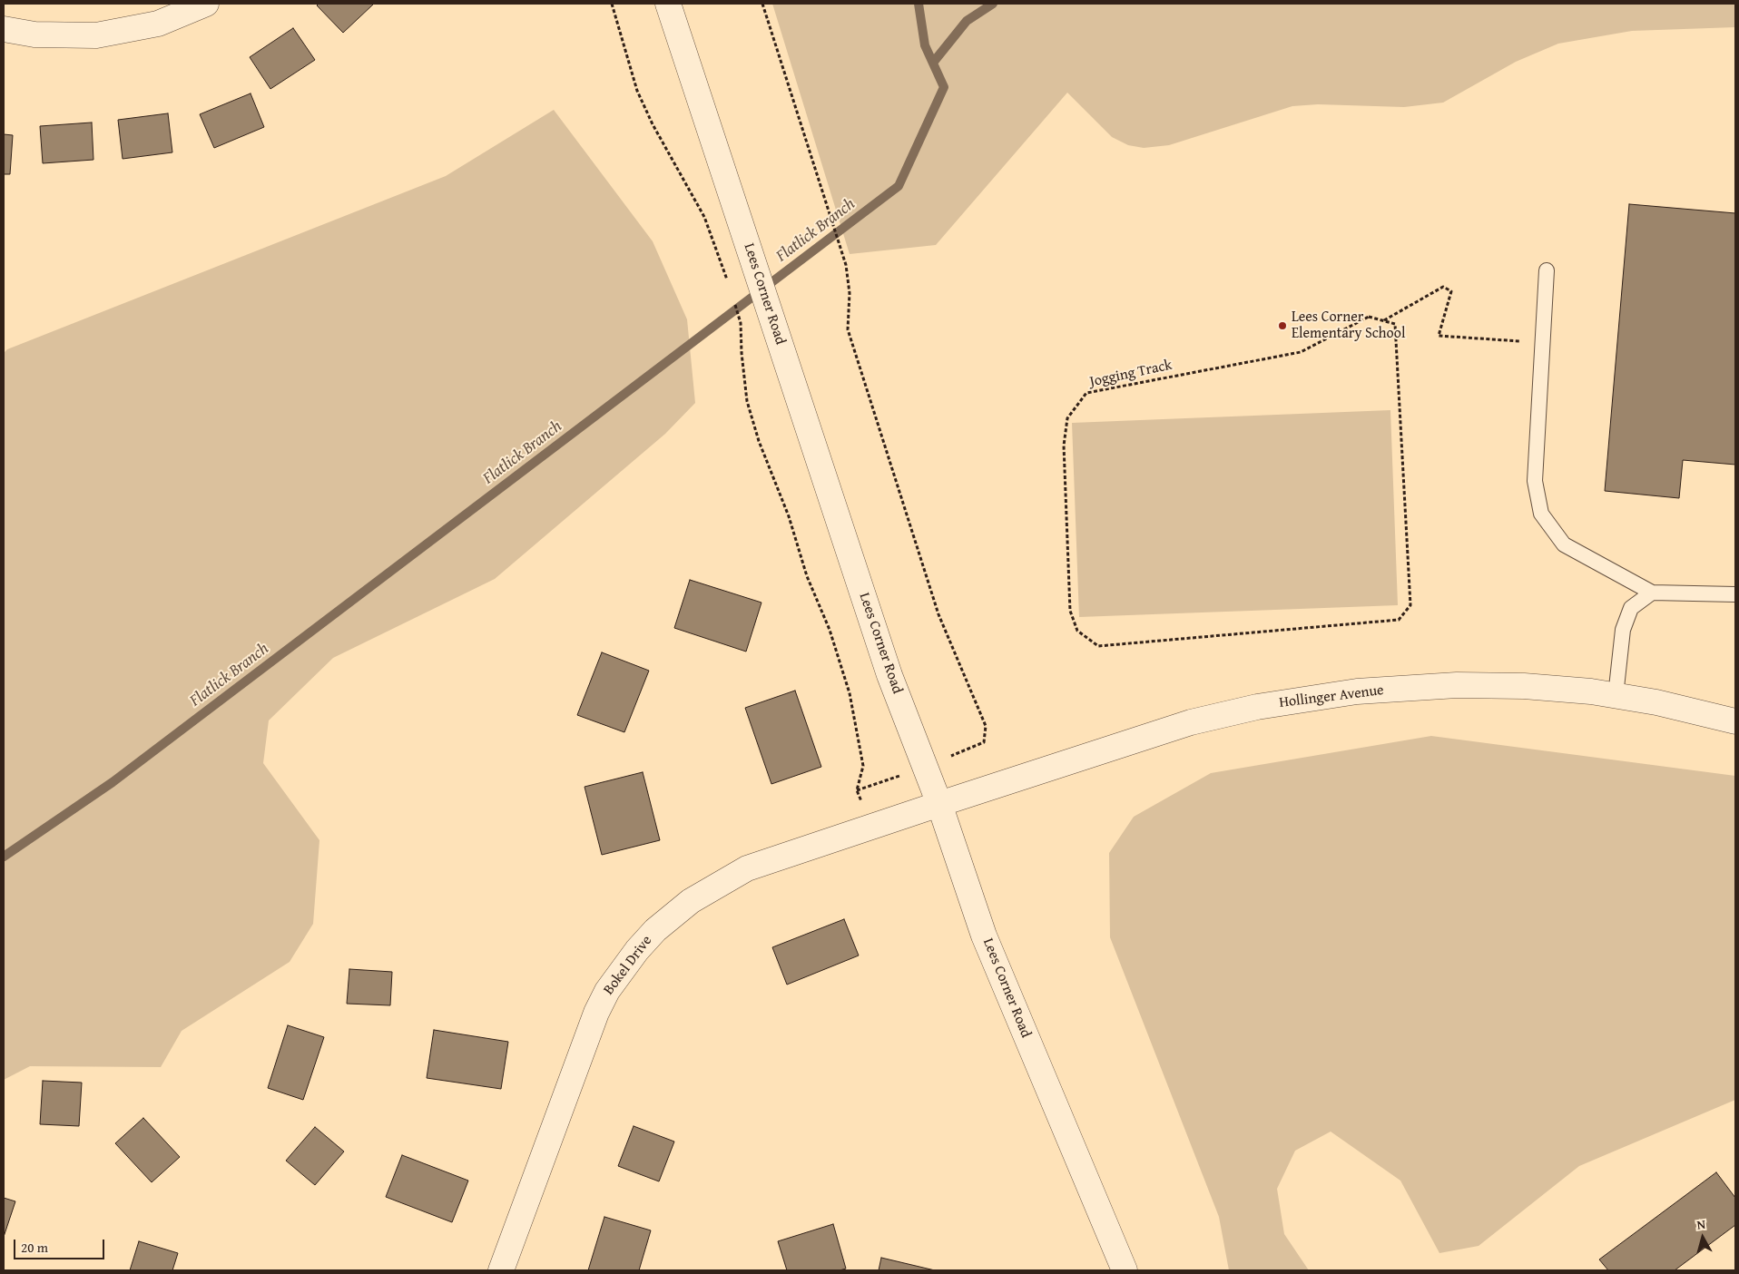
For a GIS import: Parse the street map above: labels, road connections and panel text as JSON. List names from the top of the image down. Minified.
{"streets":{"street":["Lees Corner Road","Hollinger Avenue","Bokel Drive"],"path":["Jogging Track"]},"crossings":[["Lees Corner Road","Hollinger Avenue"],["Lees Corner Road","Bokel Drive"],["Hollinger Avenue","Bokel Drive"]],"water":["Flatlick Branch"],"places":["Lees Corner Elementary School"],"scale_bar":"20 m","north":"top"}
